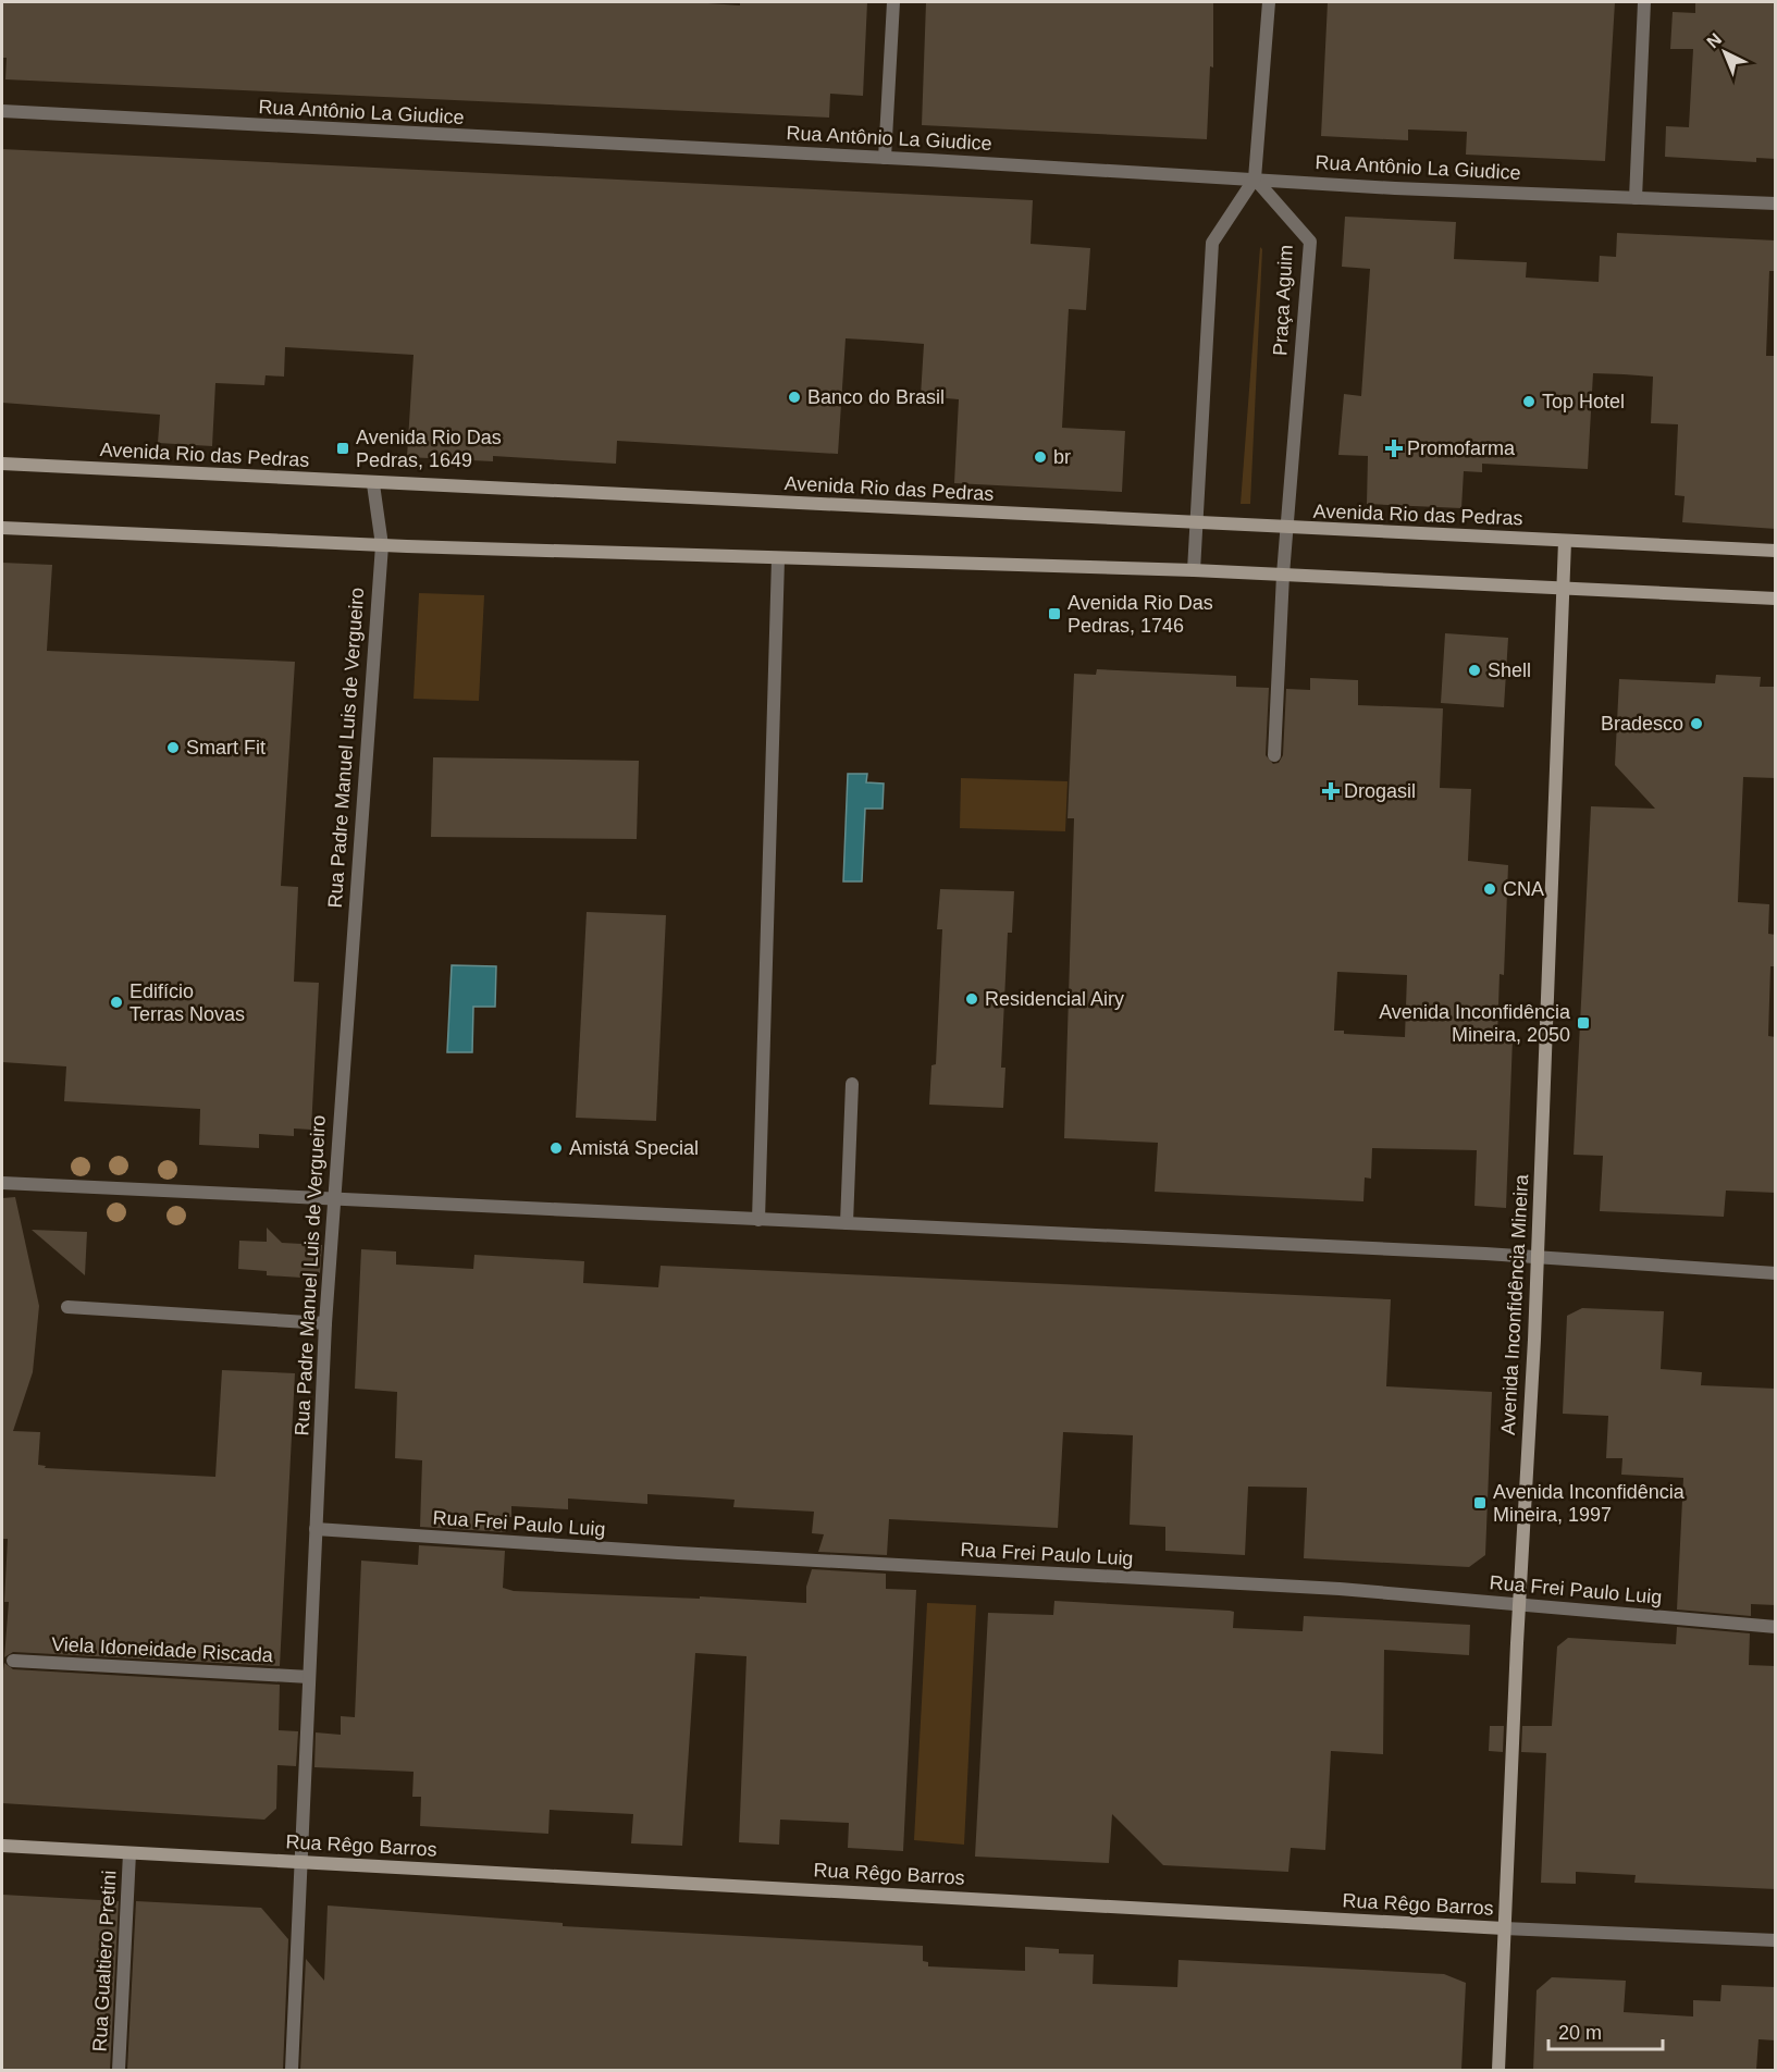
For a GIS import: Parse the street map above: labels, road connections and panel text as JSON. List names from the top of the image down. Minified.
{"streets":{"main road":["Avenida Rio das Pedras","Avenida Inconfidência Mineira","Rua Rêgo Barros"],"street":["Rua Antônio La Giudice","Praça Aguim","Rua Padre Manuel Luis de Vergueiro","Rua Frei Paulo Luig","Viela Idoneidade Riscada","Rua Gualtiero Pretini"]},"crossings":[["Rua Antônio La Giudice","Praça Aguim"],["Praça Aguim","Avenida Rio das Pedras"],["Avenida Rio das Pedras","Rua Padre Manuel Luis de Vergueiro"],["Avenida Rio das Pedras","Avenida Inconfidência Mineira"],["Rua Padre Manuel Luis de Vergueiro","Rua Frei Paulo Luig"],["Rua Padre Manuel Luis de Vergueiro","Viela Idoneidade Riscada"],["Rua Padre Manuel Luis de Vergueiro","Rua Rêgo Barros"],["Avenida Inconfidência Mineira","Rua Frei Paulo Luig"],["Avenida Inconfidência Mineira","Rua Rêgo Barros"],["Rua Rêgo Barros","Rua Gualtiero Pretini"]],"places":{"other":["Banco do Brasil","Top Hotel","br","Shell","Bradesco","Smart Fit","CNA","Residencial Airy","Edifício Terras Novas","Amistá Special"],"transit":["Avenida Rio Das Pedras, 1649","Avenida Rio Das Pedras, 1746","Avenida Inconfidência Mineira, 2050","Avenida Inconfidência Mineira, 1997"],"health":["Promofarma","Drogasil"]},"scale_bar":"20 m","north":"top left"}
